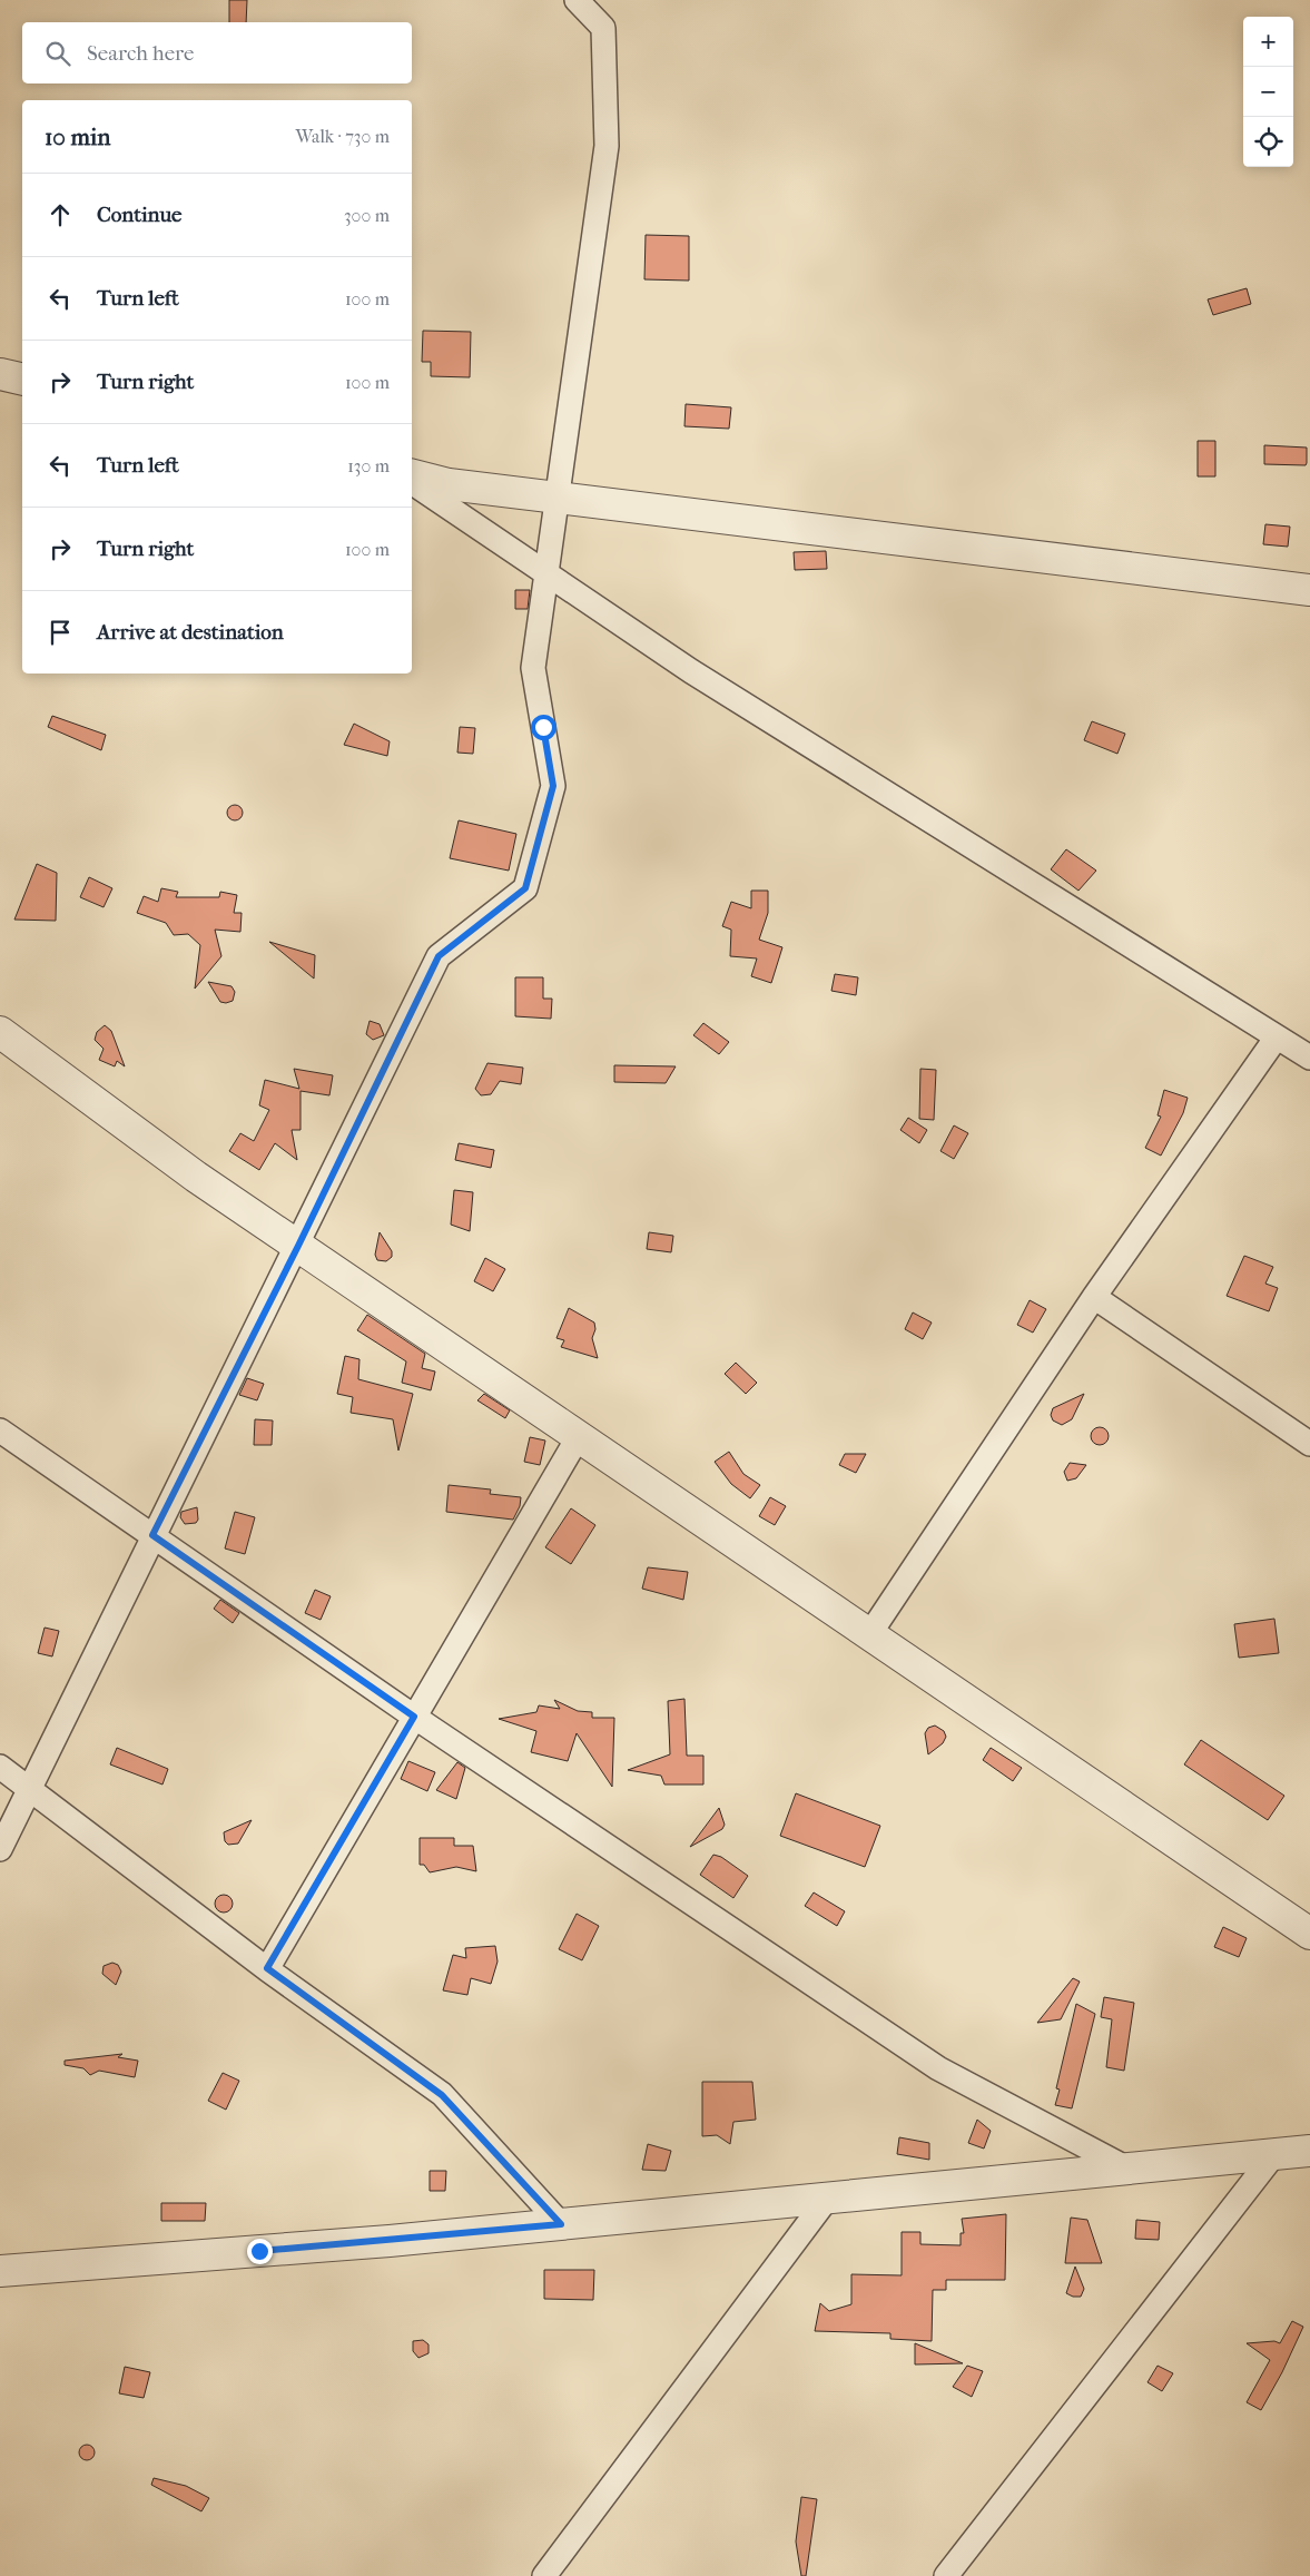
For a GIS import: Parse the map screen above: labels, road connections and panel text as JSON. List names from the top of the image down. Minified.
{"page":{"map_buttons":["+","−"],"search":"Search here","heading":["10 min","Walk · 730 m"],"list":[["Continue","300 m"],["Turn left","100 m"],["Turn right","100 m"],["Turn left","130 m"],["Turn right","100 m"],"Arrive at destination"]}}
